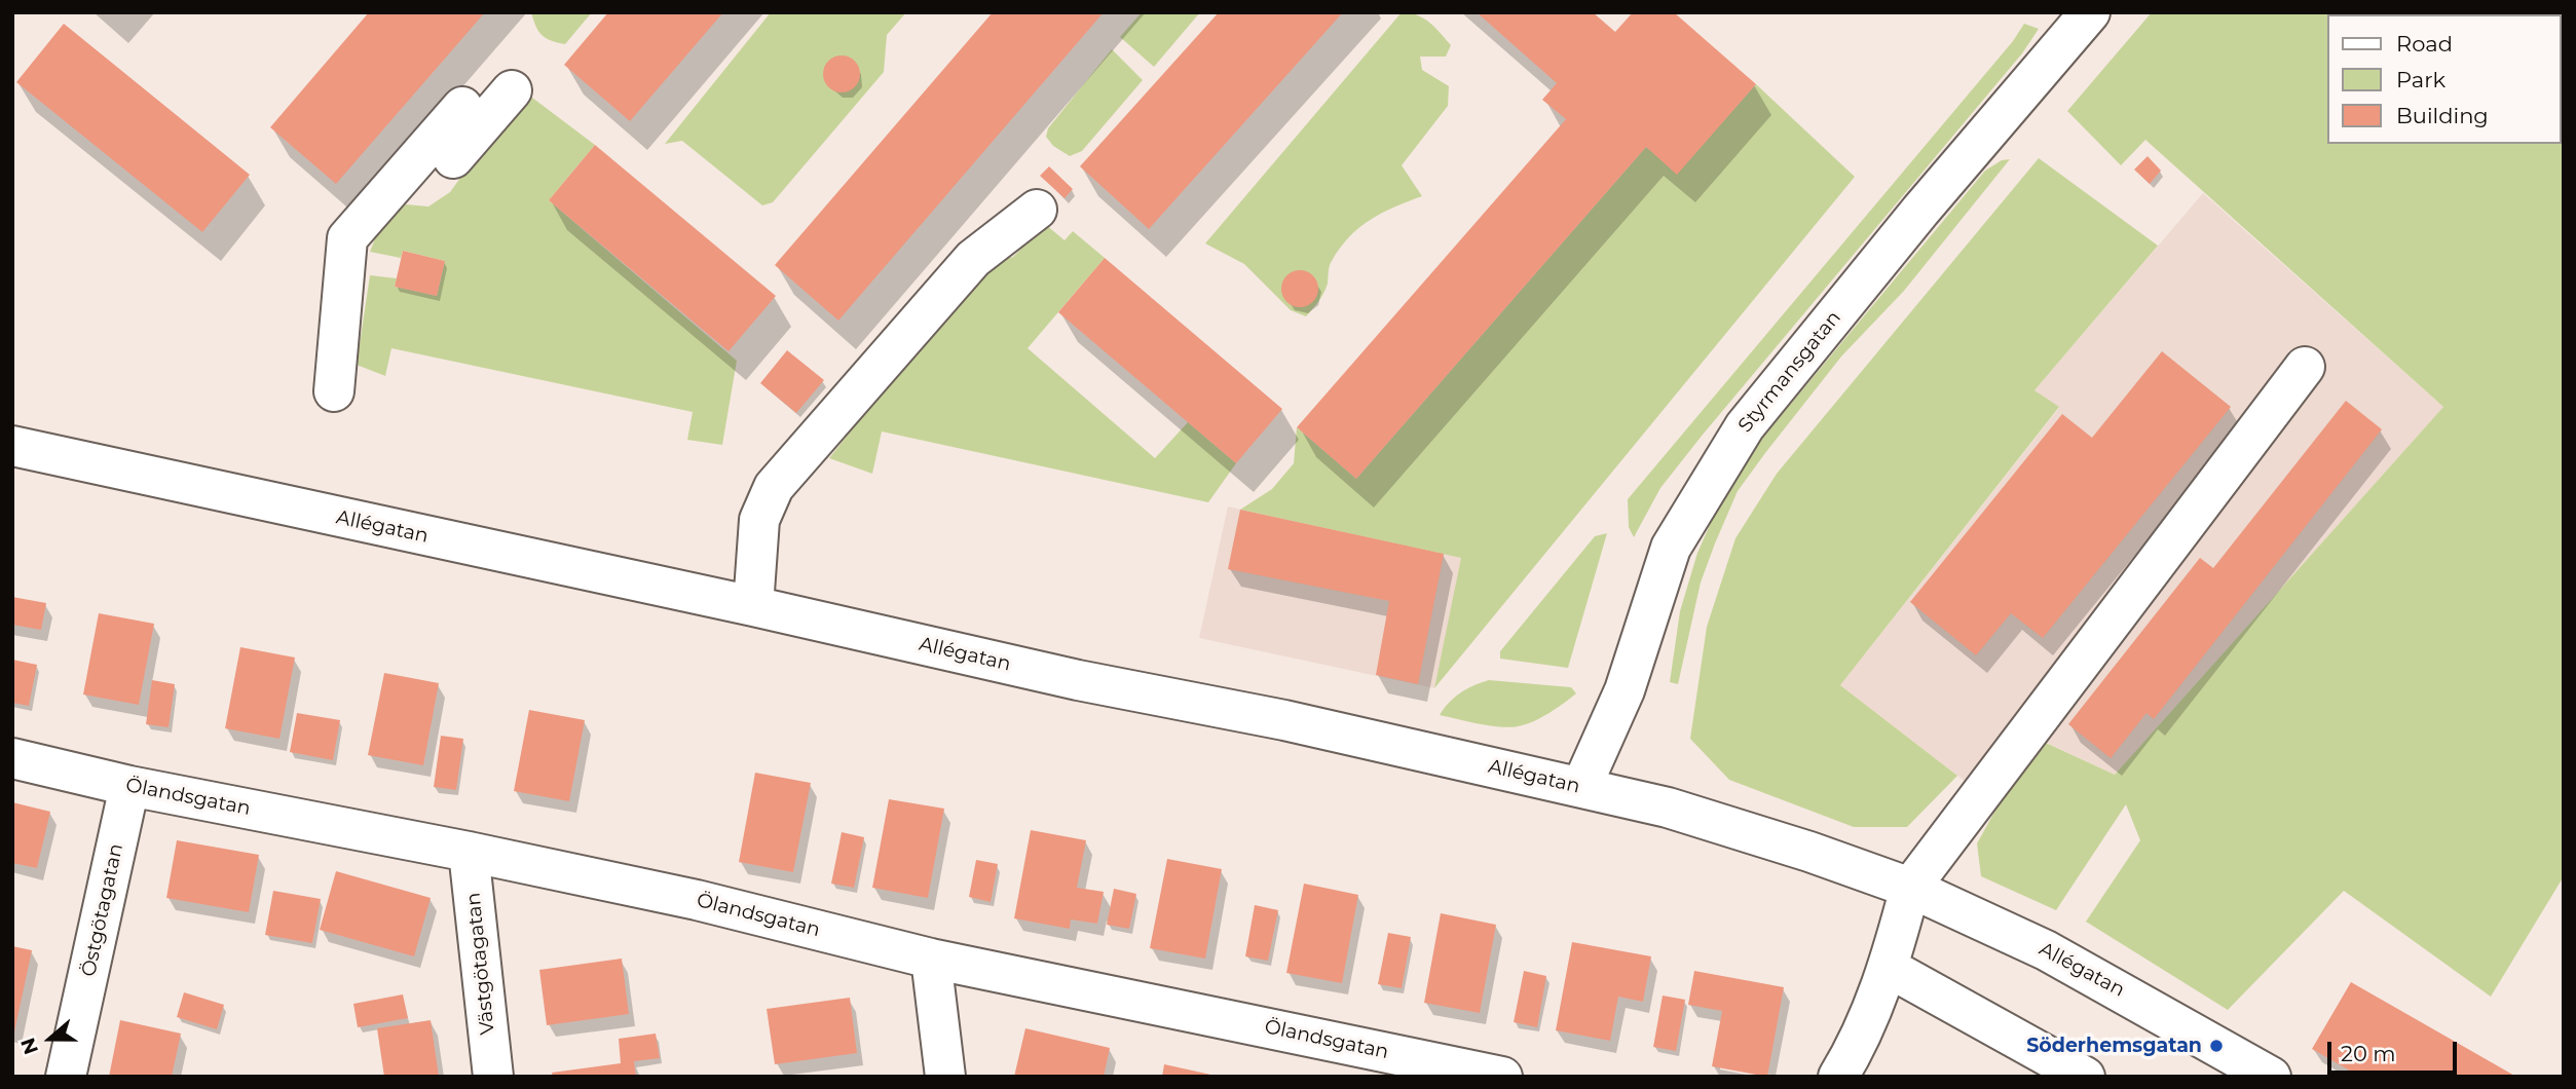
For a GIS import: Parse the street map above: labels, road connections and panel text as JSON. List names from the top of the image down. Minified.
{"streets":{"street":["Styrmansgatan","Allégatan","Ölandsgatan","Östgötagatan","Västgötagatan"]},"crossings":[["Styrmansgatan","Allégatan"],["Ölandsgatan","Östgötagatan"],["Ölandsgatan","Västgötagatan"]],"places":["Söderhemsgatan"],"legend":["Road","Park","Building"],"scale_bar":"20 m","north":"left"}
